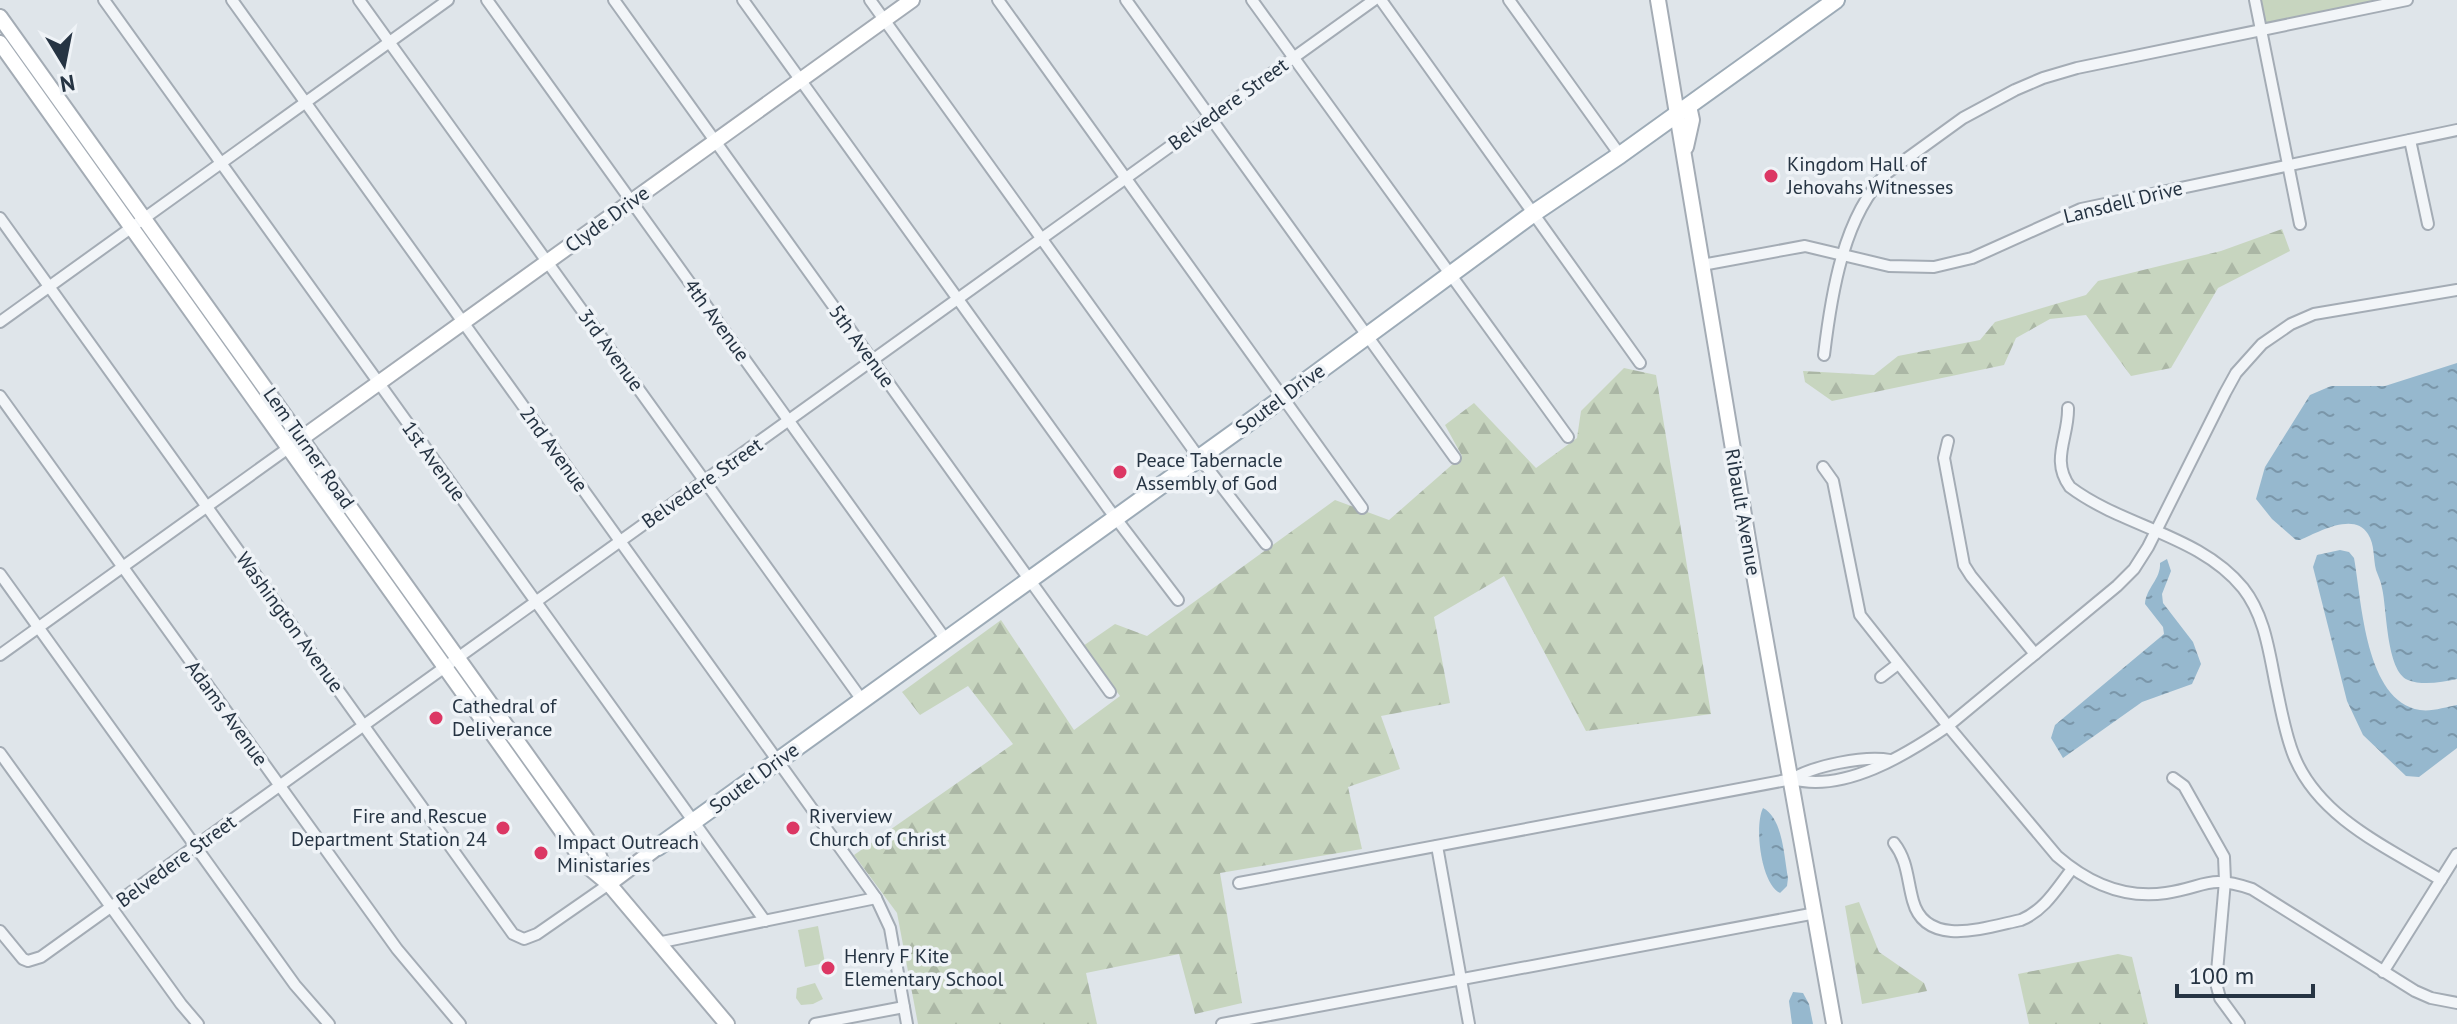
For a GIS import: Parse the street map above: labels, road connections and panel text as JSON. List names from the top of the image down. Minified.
{"streets":{"main road":["Clyde Drive","Soutel Drive","Lem Turner Road","Ribault Avenue"],"street":["Belvedere Street","Lansdell Drive","4th Avenue","5th Avenue","3rd Avenue","2nd Avenue","1st Avenue","Washington Avenue","Adams Avenue"]},"crossings":[["Belvedere Street","4th Avenue"],["Belvedere Street","5th Avenue"],["Belvedere Street","3rd Avenue"],["Belvedere Street","Lem Turner Road"],["Belvedere Street","2nd Avenue"],["Belvedere Street","1st Avenue"],["Belvedere Street","Washington Avenue"],["Belvedere Street","Adams Avenue"],["Lansdell Drive","Ribault Avenue"],["Clyde Drive","4th Avenue"],["Clyde Drive","5th Avenue"],["Clyde Drive","3rd Avenue"],["Clyde Drive","Lem Turner Road"],["Clyde Drive","2nd Avenue"],["Clyde Drive","1st Avenue"],["4th Avenue","Soutel Drive"],["5th Avenue","Soutel Drive"],["3rd Avenue","Soutel Drive"],["Soutel Drive","Lem Turner Road"],["Soutel Drive","2nd Avenue"],["Soutel Drive","1st Avenue"],["Soutel Drive","Ribault Avenue"],["Soutel Drive","Washington Avenue"],["Lem Turner Road","Washington Avenue"]],"places":["Kingdom Hall of Jehovahs Witnesses","Peace Tabernacle Assembly of God","Cathedral of Deliverance","Fire and Rescue Department Station 24","Riverview Church of Christ","Impact Outreach Ministaries","Henry F Kite Elementary School"],"scale_bar":"100 m","north":"bottom"}
